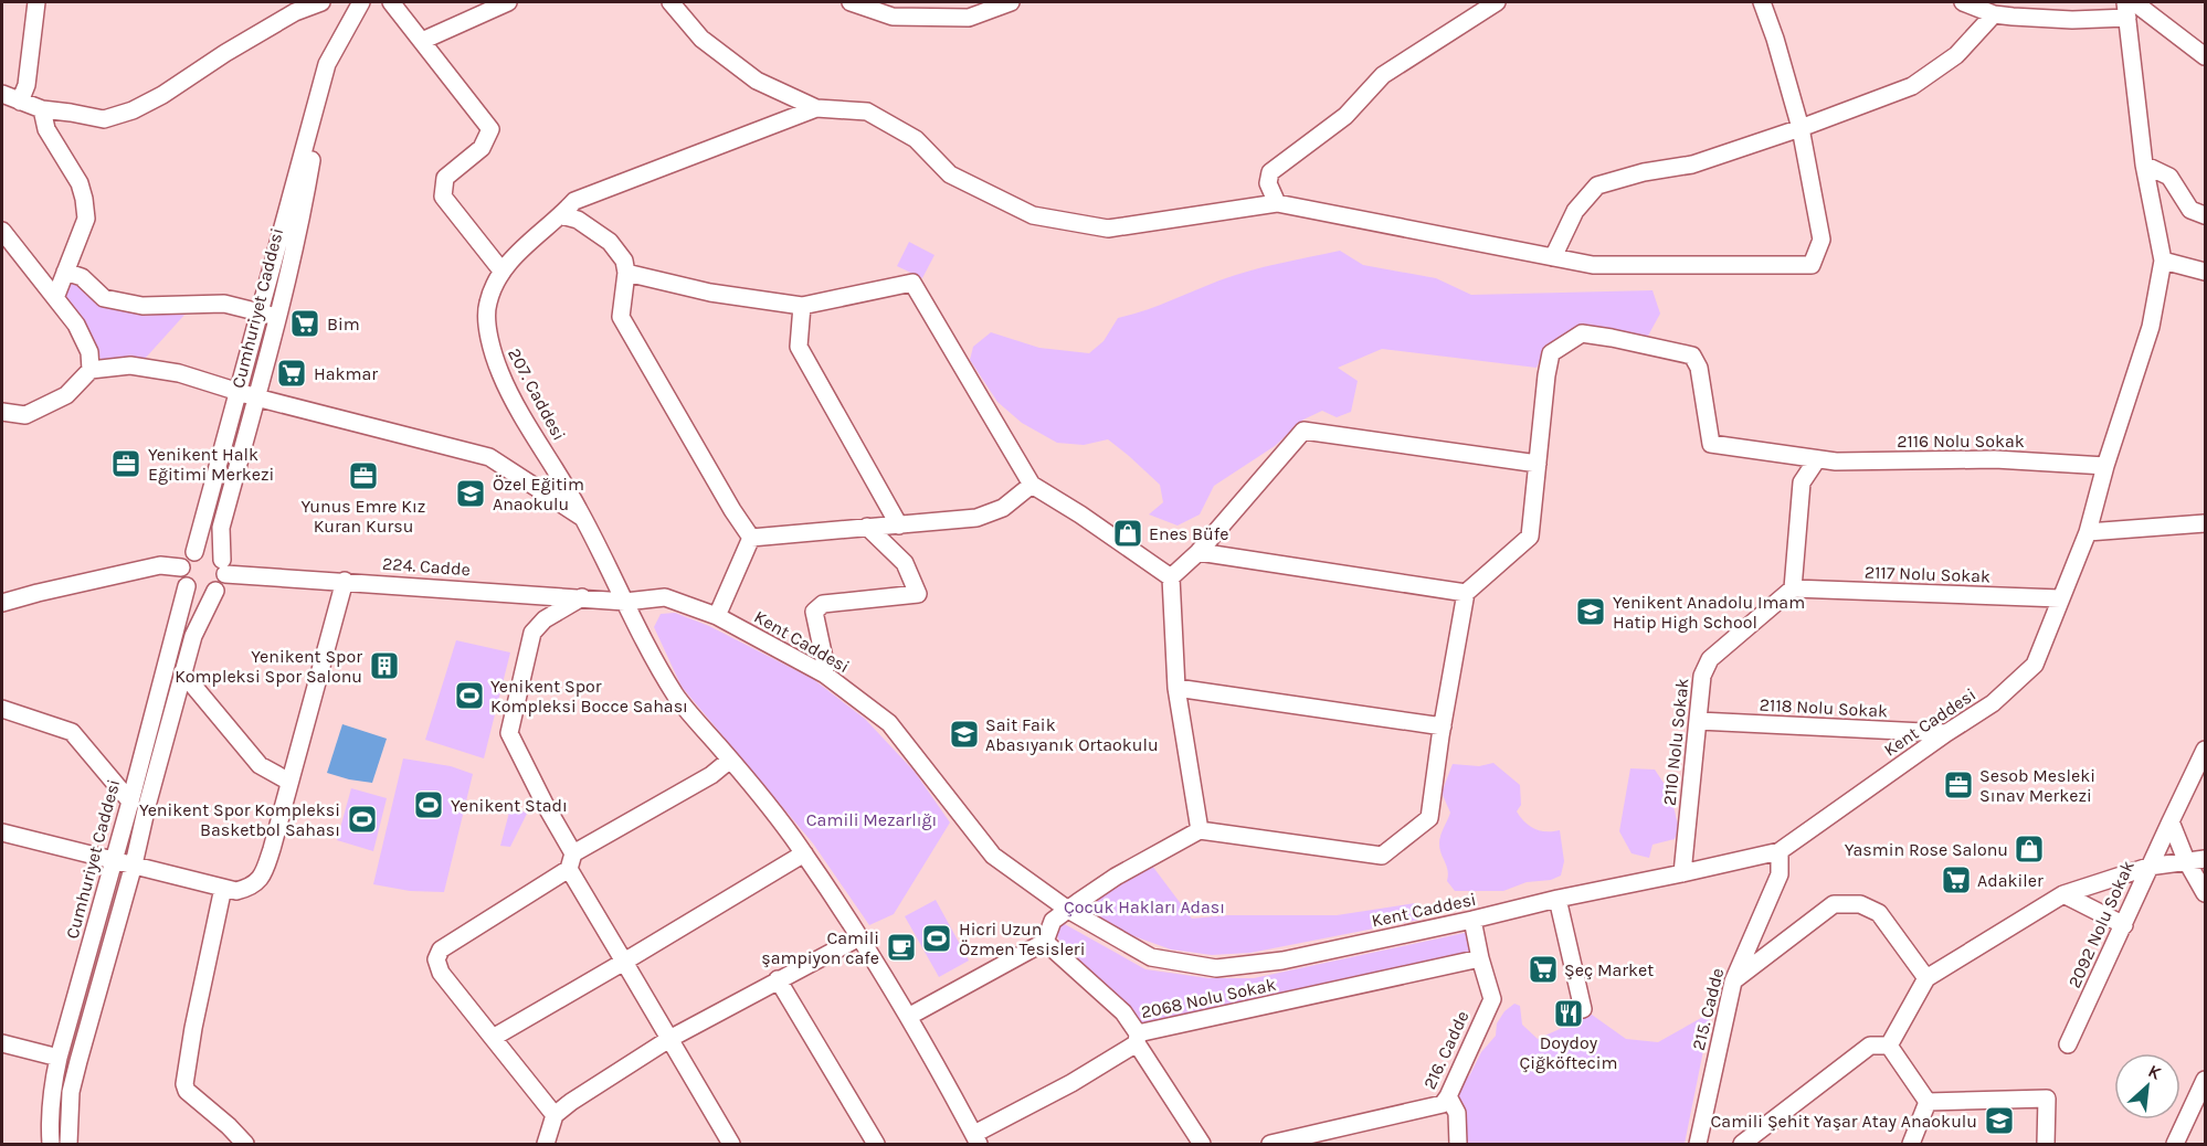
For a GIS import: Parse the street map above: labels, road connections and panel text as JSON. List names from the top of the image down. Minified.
{"streets":{"street":["Cumhuriyet Caddesi","207. Caddesi","2116 Nolu Sokak","224. Cadde","2117 Nolu Sokak","Kent Caddesi","2118 Nolu Sokak","2110 Nolu Sokak","2092 Nolu Sokak","2068 Nolu Sokak","215. Cadde","216. Cadde"]},"crossings":[["Cumhuriyet Caddesi","224. Cadde"],["207. Caddesi","224. Cadde"],["207. Caddesi","Kent Caddesi"],["207. Caddesi","2068 Nolu Sokak"],["2116 Nolu Sokak","Kent Caddesi"],["224. Cadde","Kent Caddesi"],["2117 Nolu Sokak","Kent Caddesi"],["2117 Nolu Sokak","2110 Nolu Sokak"],["Kent Caddesi","2118 Nolu Sokak"],["Kent Caddesi","2110 Nolu Sokak"],["Kent Caddesi","215. Cadde"],["Kent Caddesi","216. Cadde"],["2118 Nolu Sokak","2110 Nolu Sokak"],["2068 Nolu Sokak","216. Cadde"]],"parks":["Camili Mezarlığı","Çocuk Hakları Adası"],"places":{"supermarket":["Bim","Hakmar","Adakiler","Şeç Market"],"office":["Yenikent Halk Eğitimi Merkezi","Yunus Emre Kız Kuran Kursu","Sesob Mesleki Sınav Merkezi"],"school or university":["Özel Eğitim Anaokulu","Yenikent Anadolu Imam Hatip High School","Sait Faik Abasıyanık Ortaokulu","Camili Şehit Yaşar Atay Anaokulu"],"shop":["Enes Büfe","Yasmin Rose Salonu"],"building":["Yenikent Spor Kompleksi Spor Salonu"],"sports":["Yenikent Spor Kompleksi Bocce Sahası","Yenikent Stadı","Yenikent Spor Kompleksi Basketbol Sahası","Hicri Uzun Özmen Tesisleri"],"cafe":["Camili şampiyon cafe"],"restaurant":["Doydoy Çiğköftecim"]},"north":"top right"}
